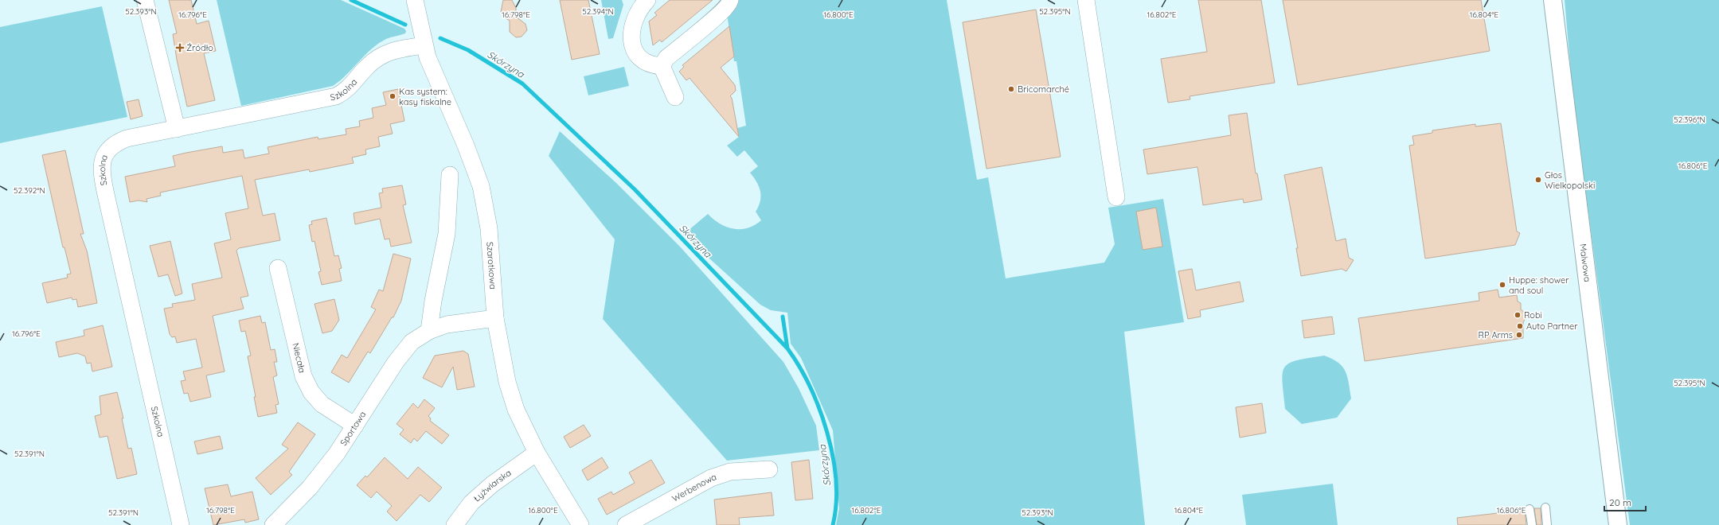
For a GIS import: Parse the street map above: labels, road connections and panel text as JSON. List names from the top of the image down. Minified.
{"streets":{"street":["Szkolna","Malwowa","Szarotkowa","Niecała","Sportowa","Łyżwiarska","Werbenowa"]},"crossings":[["Szkolna","Szarotkowa"],["Szarotkowa","Sportowa"],["Szarotkowa","Łyżwiarska"],["Niecała","Sportowa"]],"water":["Skórzyna"],"places":{"health":["Źródło"],"other":["Bricomarché","Kas system: kasy fiskalne","Głos Wielkopolski","Huppe: shower and soul","Robi","Auto Partner","RP Arms"]},"scale_bar":"20 m","coordinates":["52.393°N","52.394°N","52.395°N","16.796°E","16.798°E","16.800°E","16.802°E","16.804°E","52.396°N","16.806°E","52.392°N","52.391°N"]}
